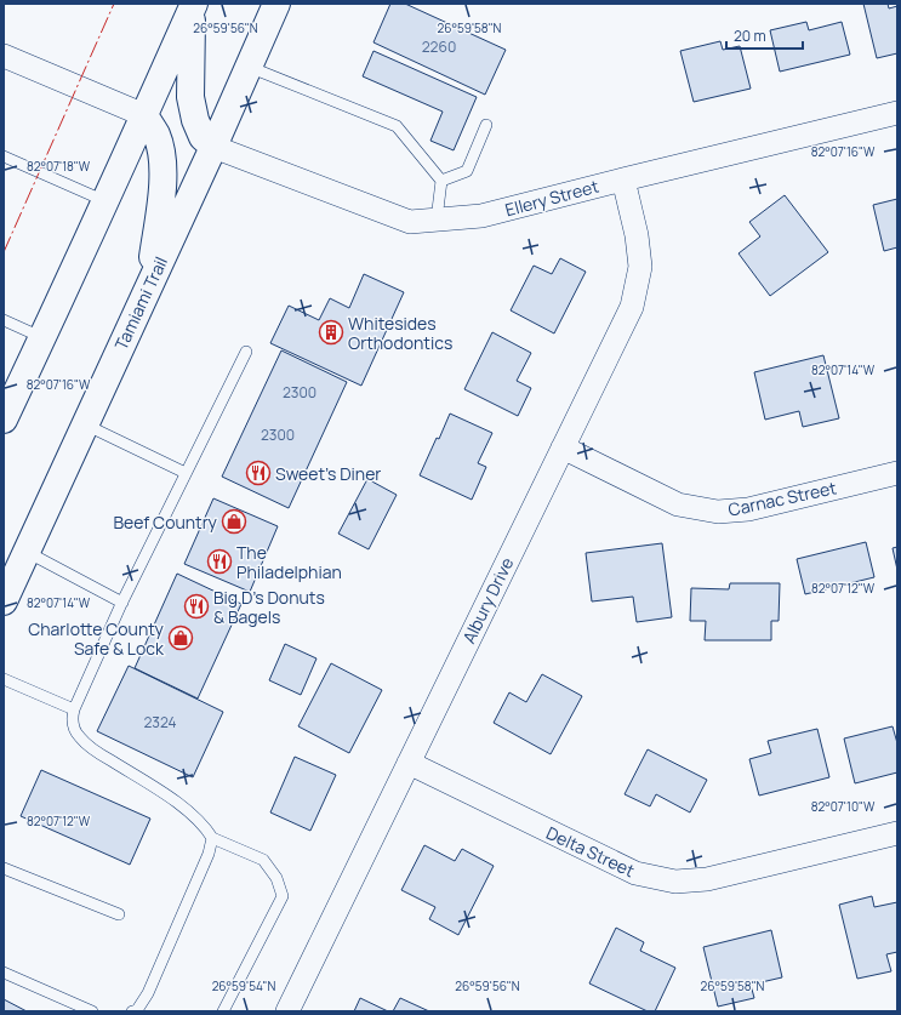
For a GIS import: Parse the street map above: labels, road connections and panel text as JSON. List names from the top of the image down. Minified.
{"streets":{"main road":["Tamiami Trail"],"street":["Ellery Street","Carnac Street","Albury Drive","Delta Street"]},"crossings":[["Ellery Street","Tamiami Trail"],["Ellery Street","Albury Drive"],["Carnac Street","Albury Drive"],["Albury Drive","Delta Street"]],"places":{"building":["Whitesides Orthodontics"],"restaurant":["Sweet's Diner","The Philadelphian","Big D's Donuts & Bagels"],"shop":["Beef Country","Charlotte County Safe & Lock"]},"house_numbers":["2260","2300","2300","2324"],"scale_bar":"20 m","coordinates":["26°59'56\"N","26°59'58\"N","82°07'16\"W","82°07'18\"W","82°07'14\"W","82°07'12\"W","82°07'10\"W","26°59'54\"N"]}
